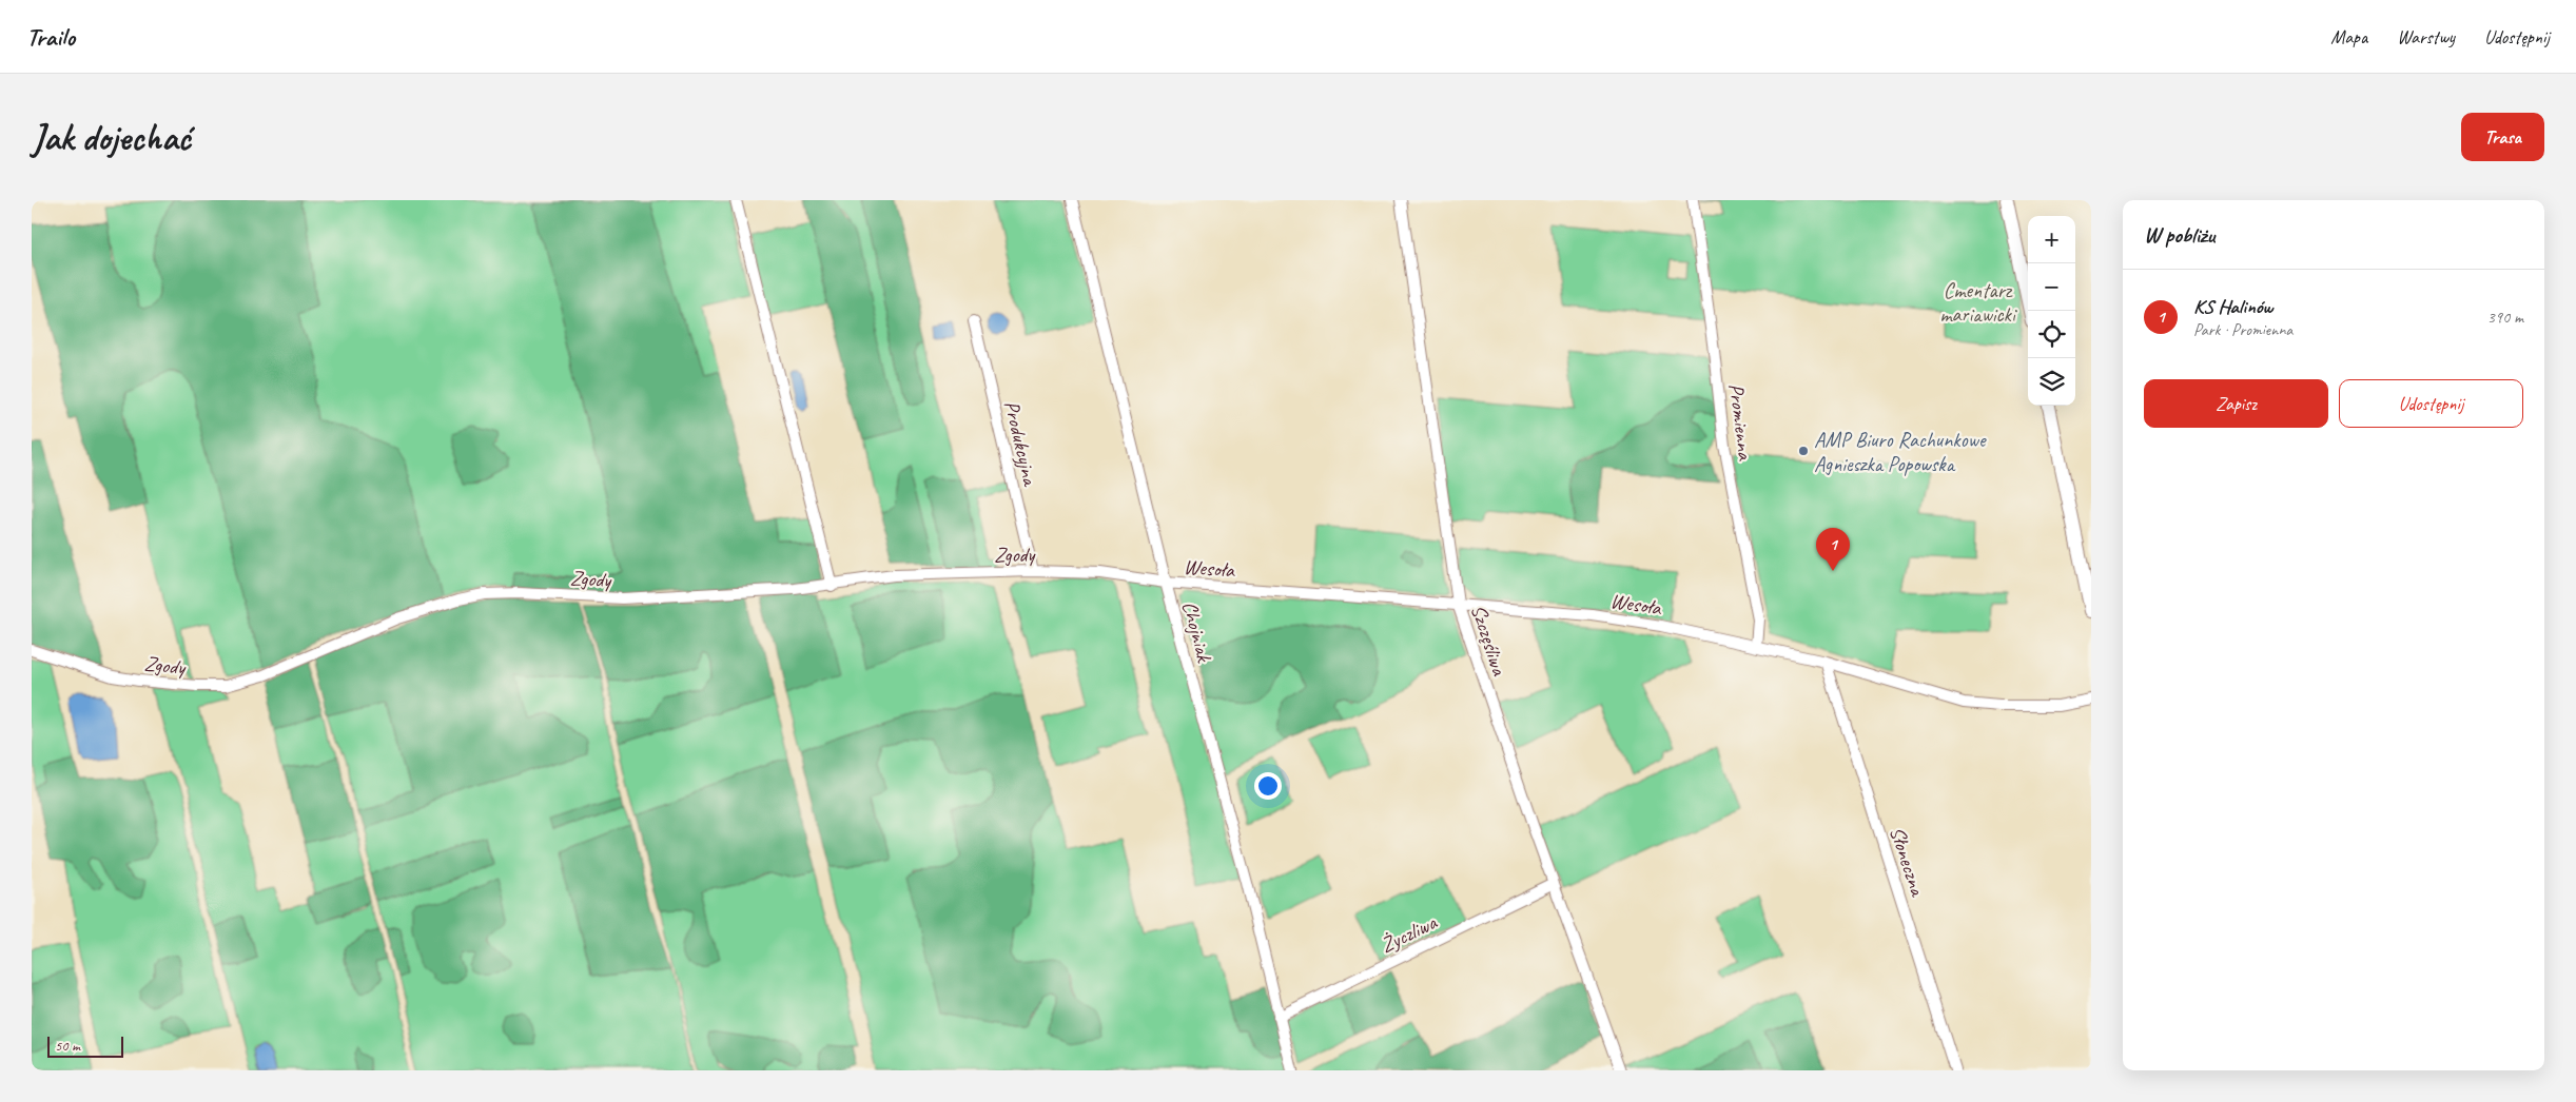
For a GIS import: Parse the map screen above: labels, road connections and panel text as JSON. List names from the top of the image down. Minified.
{"streets":{"street":["Promienna","Produkcyjna","Zgody","Wesoła","Chojniak","Szczęśliwa","Słoneczna","Życzliwa"]},"crossings":[["Promienna","Wesoła"],["Produkcyjna","Zgody"],["Zgody","Wesoła"],["Zgody","Chojniak"],["Wesoła","Chojniak"],["Wesoła","Szczęśliwa"],["Wesoła","Słoneczna"],["Chojniak","Życzliwa"],["Szczęśliwa","Życzliwa"]],"parks":["Cmentarz mariawicki"],"places":["AMP Biuro Rachunkowe Agnieszka Popowska"],"scale_bar":"50 m","page":{"header":"Trailo","nav":["Mapa","Warstwy","Udostępnij"],"buttons":["Trasa",["Zapisz","Udostępnij"]],"title":"Jak dojechać","heading":"W pobliżu","map_buttons":["+","−"],"list":[{"mark":"1","name":"KS Halinów","note":"Park · Promienna","value":"390 m"}],"pins":"1","scale":"50 m"}}
